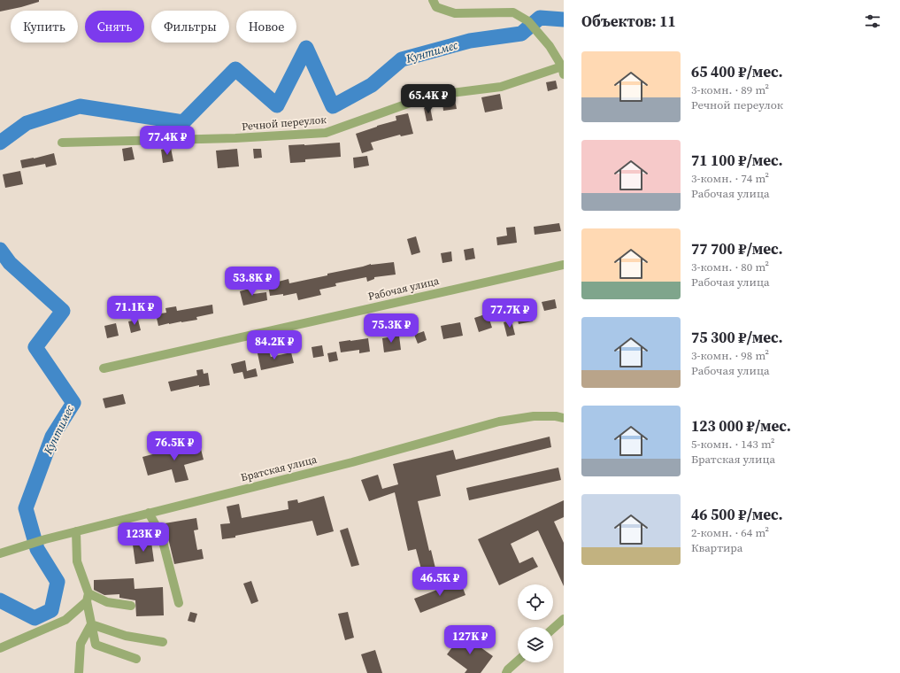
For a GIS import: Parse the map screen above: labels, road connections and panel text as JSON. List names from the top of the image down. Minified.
{"streets":{"street":["Речной переулок","Рабочая улица","Братская улица"]},"water":["Кунтимес"],"page":{"heading":"Объектов: 11","chip":["Купить","Снять","Фильтры","Новое"],"list":[{"name":"65 400 ₽/мес.","note":"3-комн. · 89 m² · Речной переулок"},{"name":"71 100 ₽/мес.","note":"3-комн. · 74 m² · Рабочая улица"},{"name":"77 700 ₽/мес.","note":"3-комн. · 80 m² · Рабочая улица"},{"name":"75 300 ₽/мес.","note":"3-комн. · 98 m² · Рабочая улица"},{"name":"123 000 ₽/мес.","note":"5-комн. · 143 m² · Братская улица"},{"name":"46 500 ₽/мес.","note":"2-комн. · 64 m² · Квартира"}],"price":["65.4K ₽","77.4K ₽","53.8K ₽","71.1K ₽","77.7K ₽","75.3K ₽","84.2K ₽","76.5K ₽","123K ₽","46.5K ₽","127K ₽"]}}
